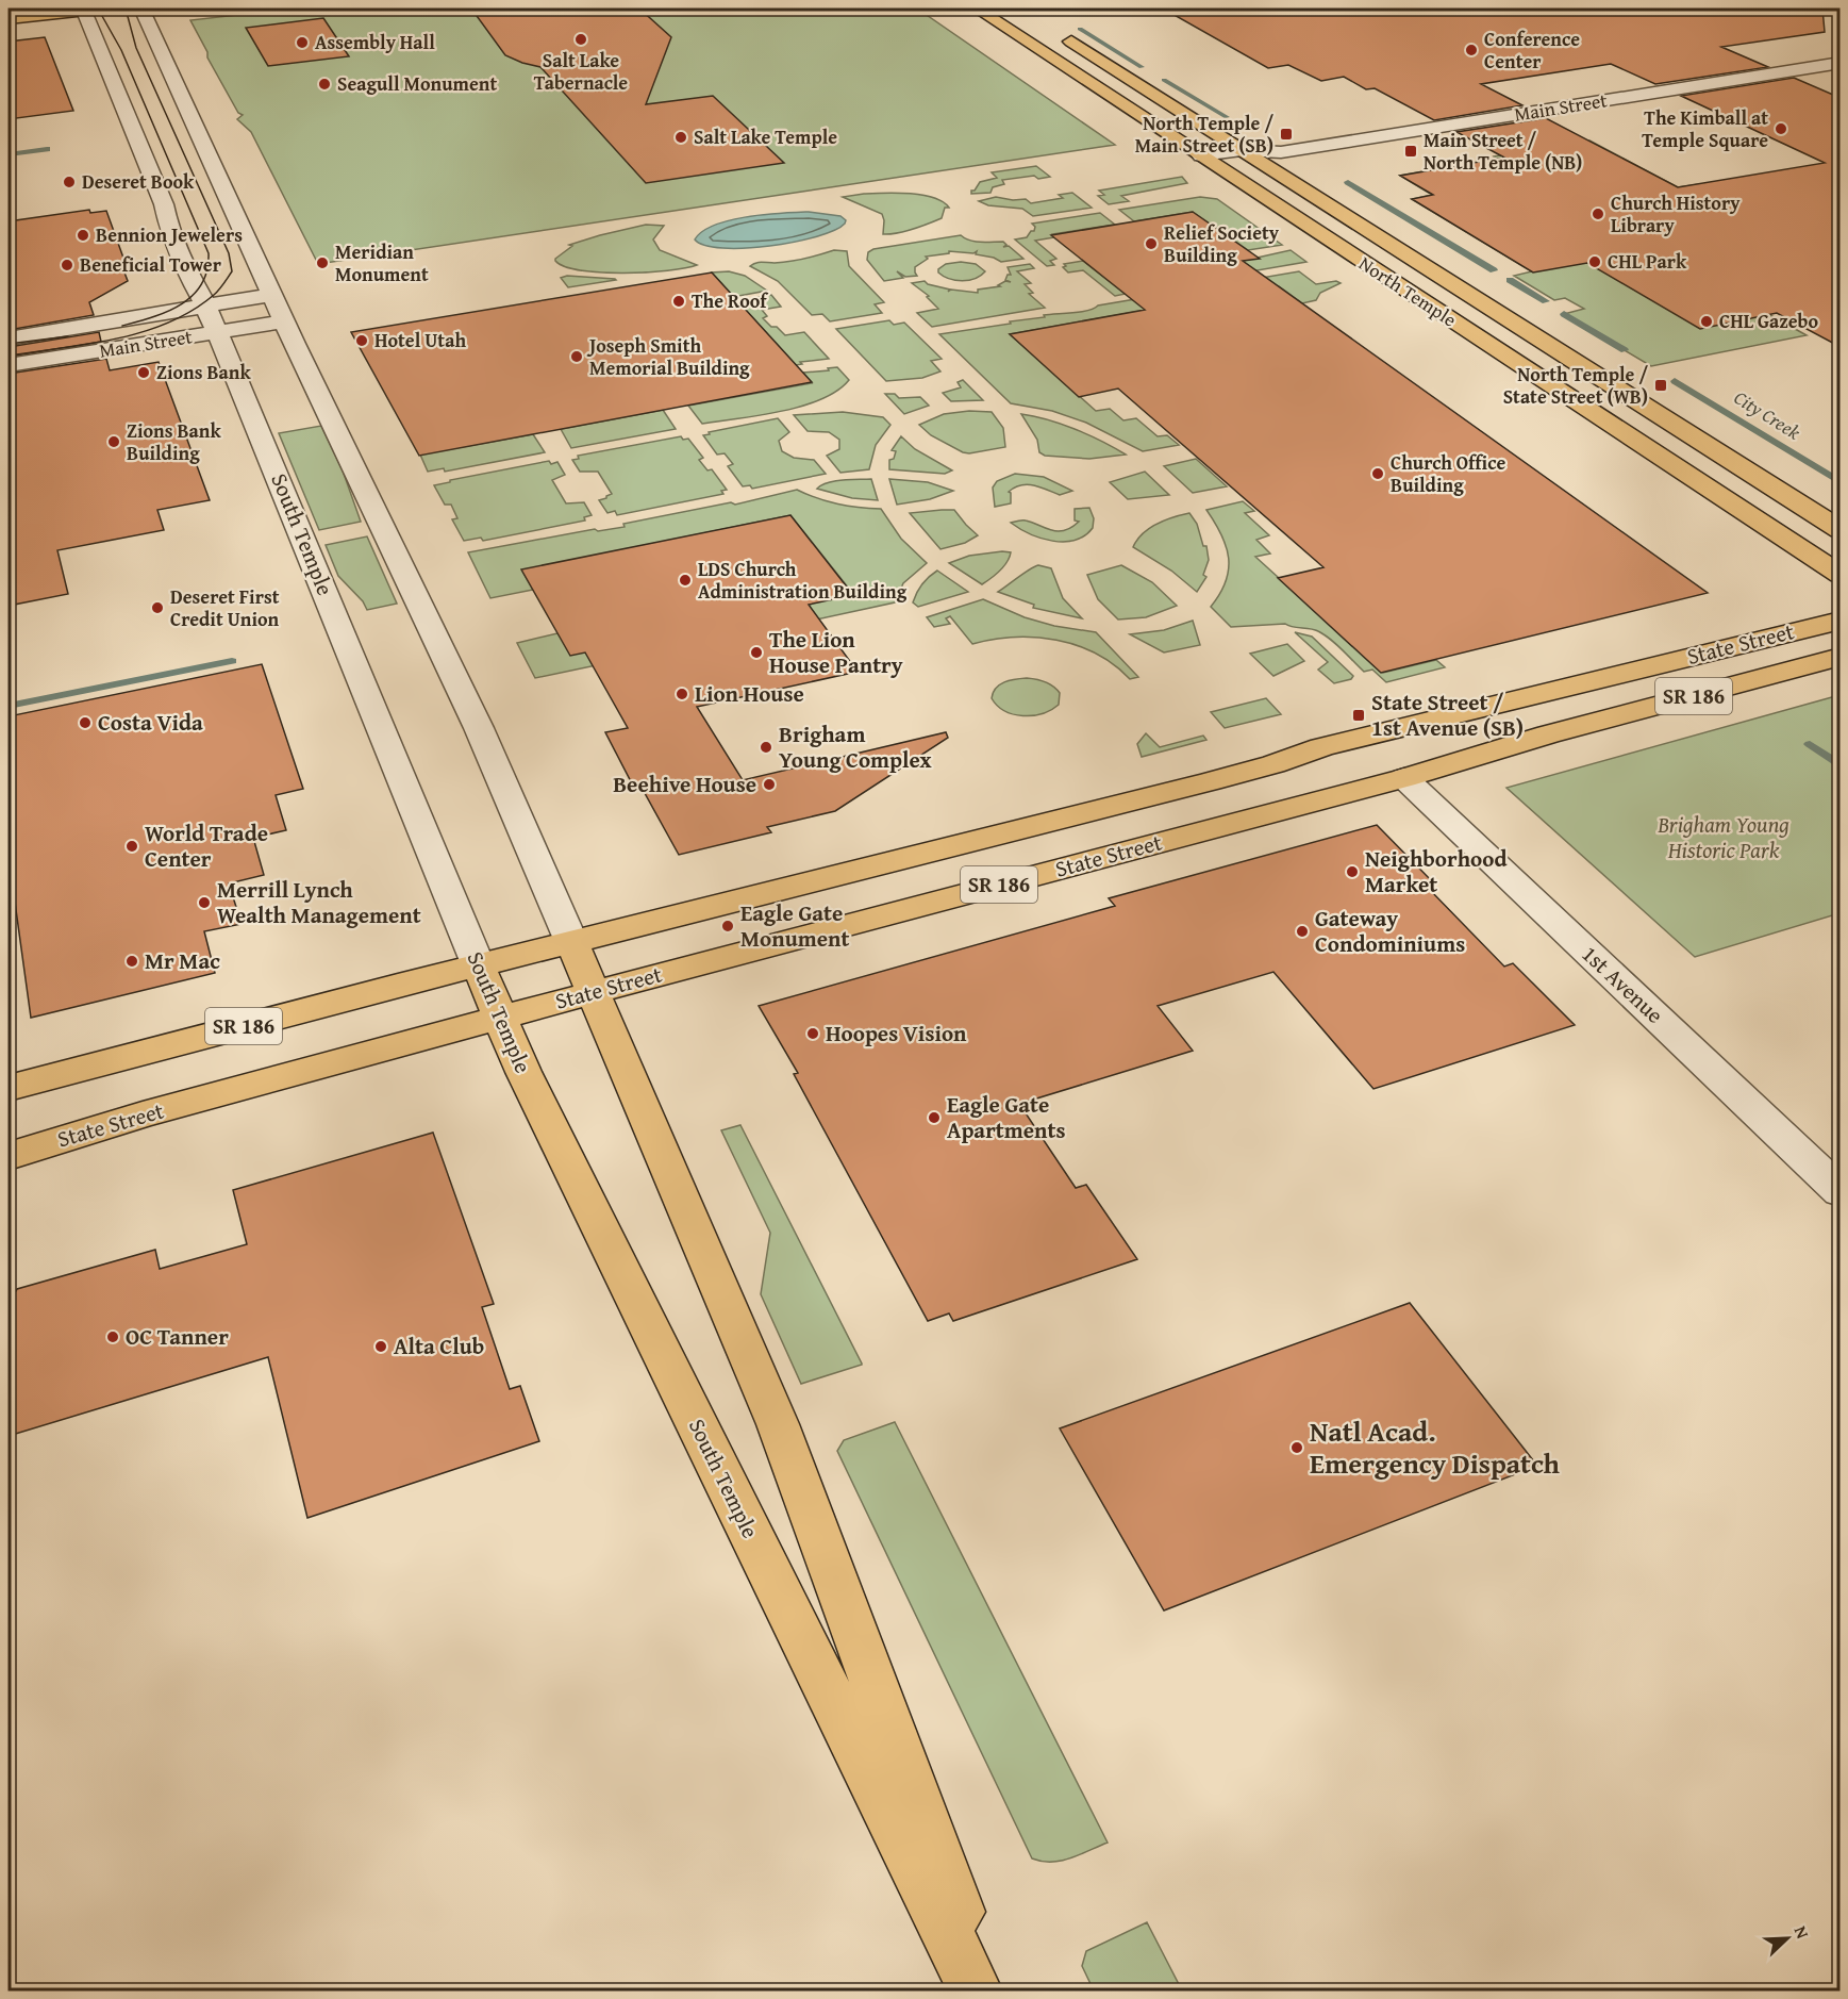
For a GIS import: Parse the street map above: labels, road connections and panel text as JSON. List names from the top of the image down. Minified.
{"streets":{"main road":["North Temple","South Temple","State Street","SR 186"],"street":["Main Street","1st Avenue"]},"crossings":[["Main Street","North Temple"],["Main Street","South Temple"],["South Temple","State Street"],["State Street","1st Avenue"]],"water":["City Creek"],"parks":["Brigham Young Historic Park"],"places":{"other":["Salt Lake Tabernacle","Assembly Hall","Conference Center","Seagull Monument","The Kimball at Temple Square","Salt Lake Temple","Deseret Book","Church History Library","Bennion Jewelers","Relief Society Building","CHL Park","Meridian Monument","Beneficial Tower","The Roof","CHL Gazebo","Hotel Utah","Joseph Smith Memorial Building","Zions Bank","Zions Bank Building","Church Office Building","LDS Church Administration Building","Deseret First Credit Union","The Lion House Pantry","Lion House","Costa Vida","Brigham Young Complex","Beehive House","World Trade Center","Neighborhood Market","Merrill Lynch Wealth Management","Eagle Gate Monument","Gateway Condominiums","Mr Mac","Hoopes Vision","Eagle Gate Apartments","OC Tanner","Alta Club","Natl Acad. Emergency Dispatch"],"transit":["North Temple / Main Street (SB)","Main Street / North Temple (NB)","North Temple / State Street (WB)","State Street / 1st Avenue (SB)"]},"north":"top right"}
